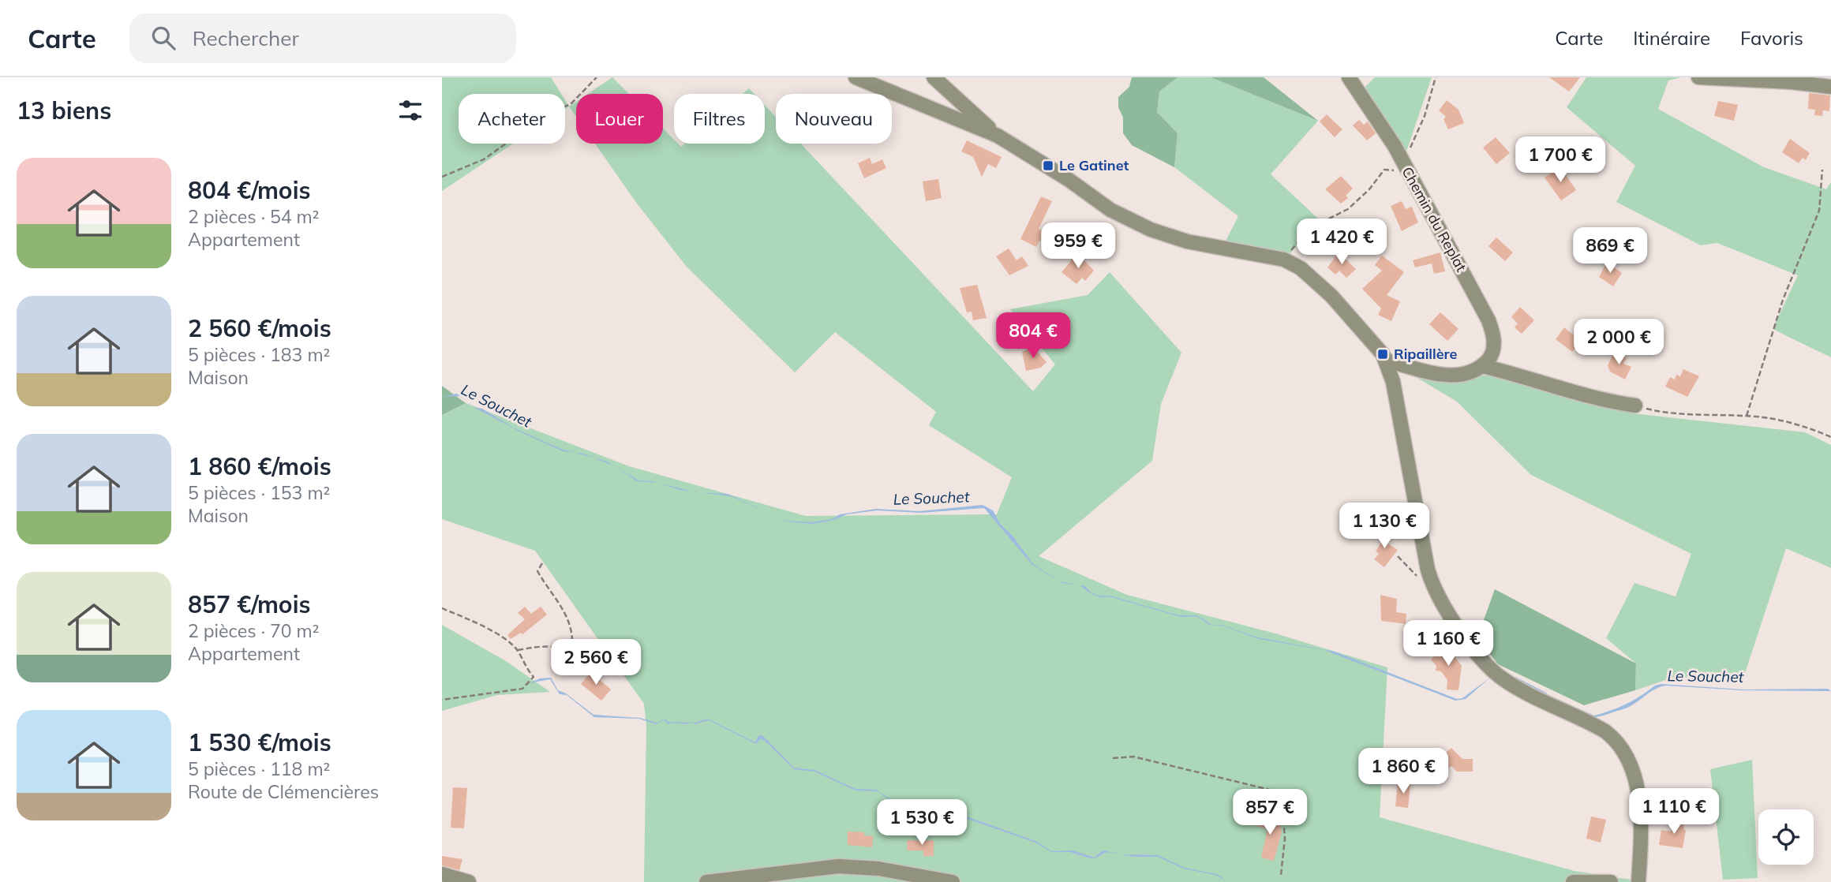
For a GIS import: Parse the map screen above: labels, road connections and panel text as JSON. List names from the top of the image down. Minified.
{"streets":{"street":["Chemin du Replat"]},"water":["Le Souchet"],"places":{"transit":["Le Gatinet","Ripaillère"]},"page":{"header":"Carte","search":"Rechercher","nav":["Carte","Itinéraire","Favoris"],"heading":"13 biens","chip":["Acheter","Louer","Filtres","Nouveau"],"price":["1 700 €","1 420 €","959 €","869 €","804 €","2 000 €","1 130 €","1 160 €","2 560 €","1 860 €","1 110 €","857 €","1 530 €"],"list":[{"name":"804 €/mois","note":"2 pièces · 54 m² · Appartement"},{"name":"2 560 €/mois","note":"5 pièces · 183 m² · Maison"},{"name":"1 860 €/mois","note":"5 pièces · 153 m² · Maison"},{"name":"857 €/mois","note":"2 pièces · 70 m² · Appartement"},{"name":"1 530 €/mois","note":"5 pièces · 118 m² · Route de Clémencières"}]}}
